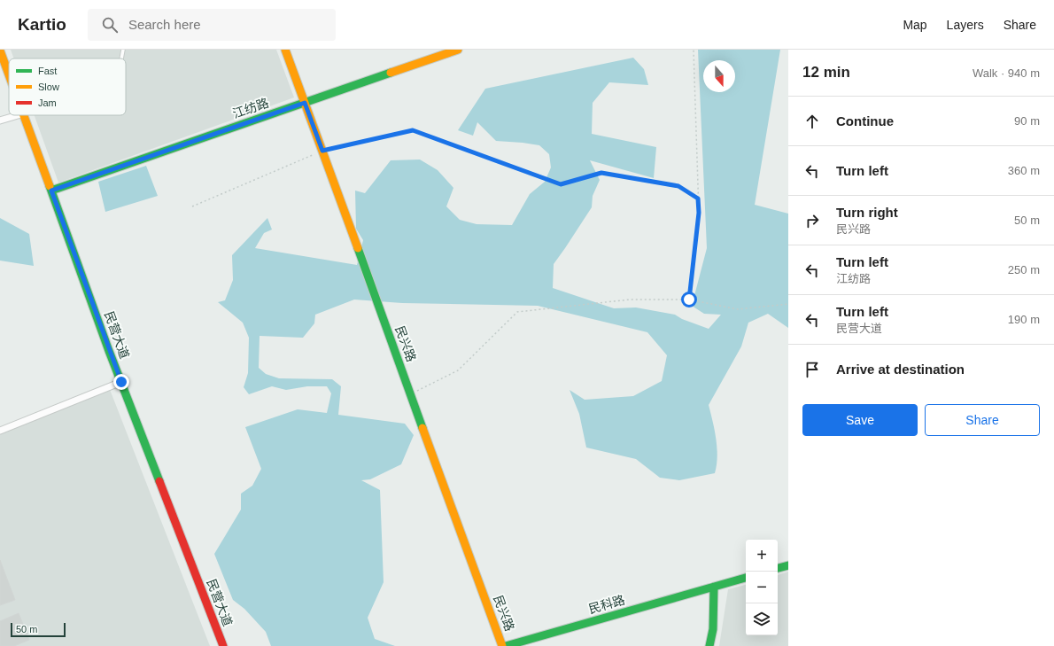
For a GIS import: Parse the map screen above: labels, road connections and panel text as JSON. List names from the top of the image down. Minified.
{"streets":{"main road":["江纺路","民营大道","民兴路","民科路"]},"crossings":[["江纺路","民营大道"],["江纺路","民兴路"]],"legend":["Fast","Slow","Jam"],"scale_bar":"50 m","north":"bottom","page":{"header":"Kartio","search":"Search here","nav":["Map","Layers","Share"],"heading":["12 min","Walk · 940 m"],"list":[["Continue","90 m"],["Turn left","360 m"],["Turn right","民兴路","50 m"],["Turn left","江纺路","250 m"],["Turn left","民营大道","190 m"],"Arrive at destination"],"buttons":["Save","Share"],"map_buttons":["+","−"],"scale":"50 m"}}
